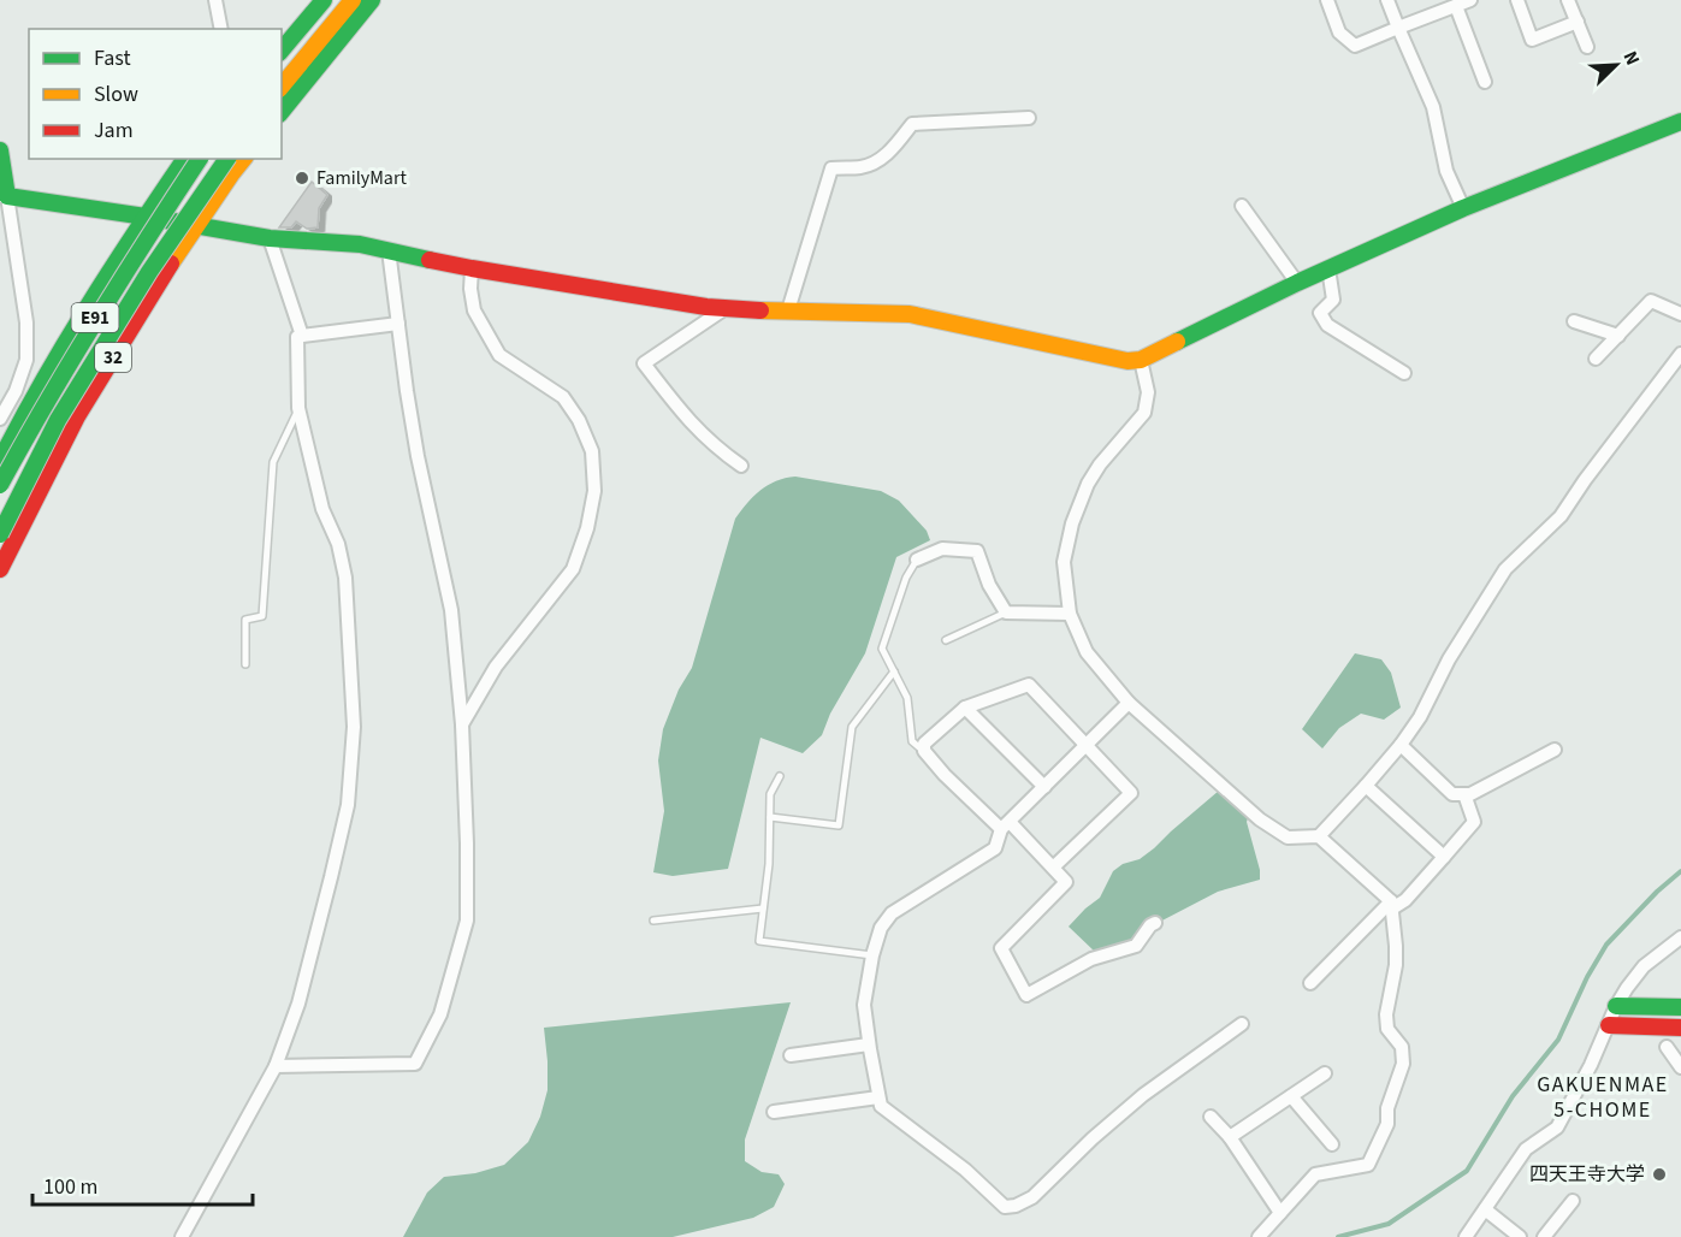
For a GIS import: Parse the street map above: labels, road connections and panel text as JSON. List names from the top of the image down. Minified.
{"streets":{"main road":["E91","32"]},"districts":["GAKUENMAE 5-CHOME"],"places":["FamilyMart","四天王寺大学"],"legend":["Fast","Slow","Jam"],"scale_bar":"100 m","north":"top right"}
